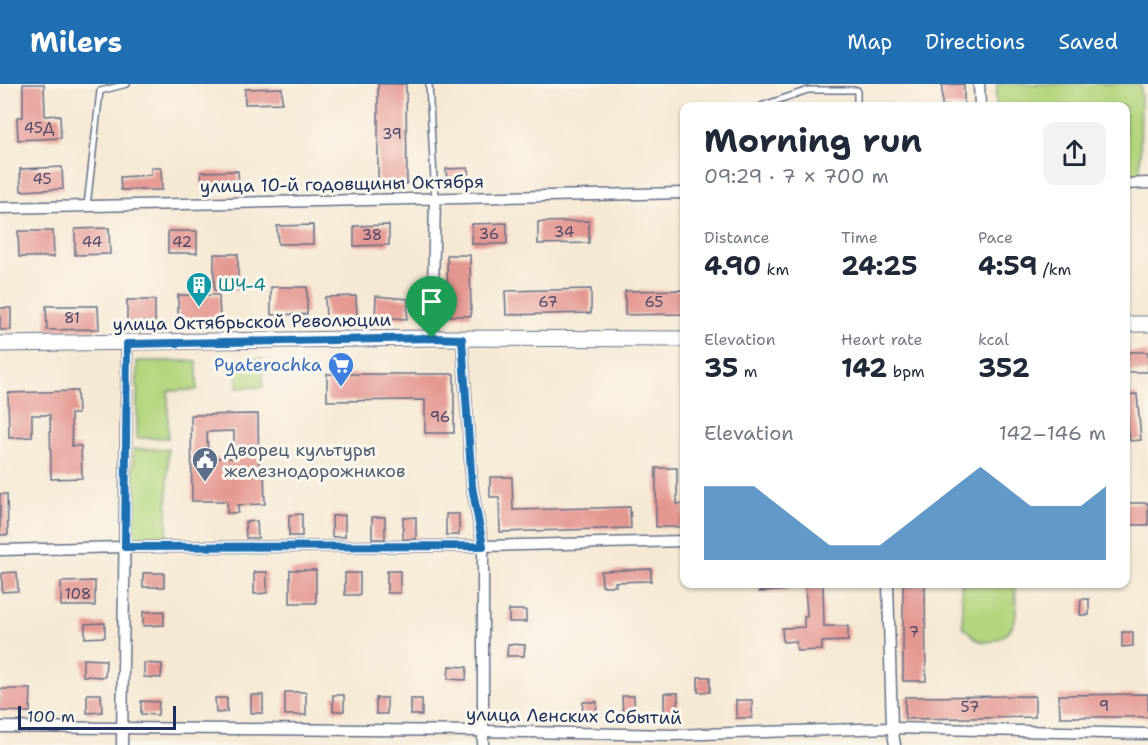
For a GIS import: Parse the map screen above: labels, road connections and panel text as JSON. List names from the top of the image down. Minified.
{"streets":{"street":["улица 10-й годовщины Октября","улица Октябрьской Революции","улица Ленских Событий"]},"places":{"building":["ШЧ-4"],"supermarket":["Pyaterochka"],"public building":["Дворец культуры железнодорожников"]},"house_numbers":["45Д","39","45","34","36","38","44","42","67","65","81","96","108","7","9","57"],"scale_bar":"100 m","page":{"header":"Milers","nav":["Map","Directions","Saved"],"heading":["Morning run","09:29 · 7 × 700 m"],"stats":[["Distance","4.90 km"],["Time","24:25"],["Pace","4:59 /km"],["Elevation","35 m"],["Heart rate","142 bpm"],["kcal","352"]],"chart":["Elevation","142–146 m"],"scale":"100 m"}}
